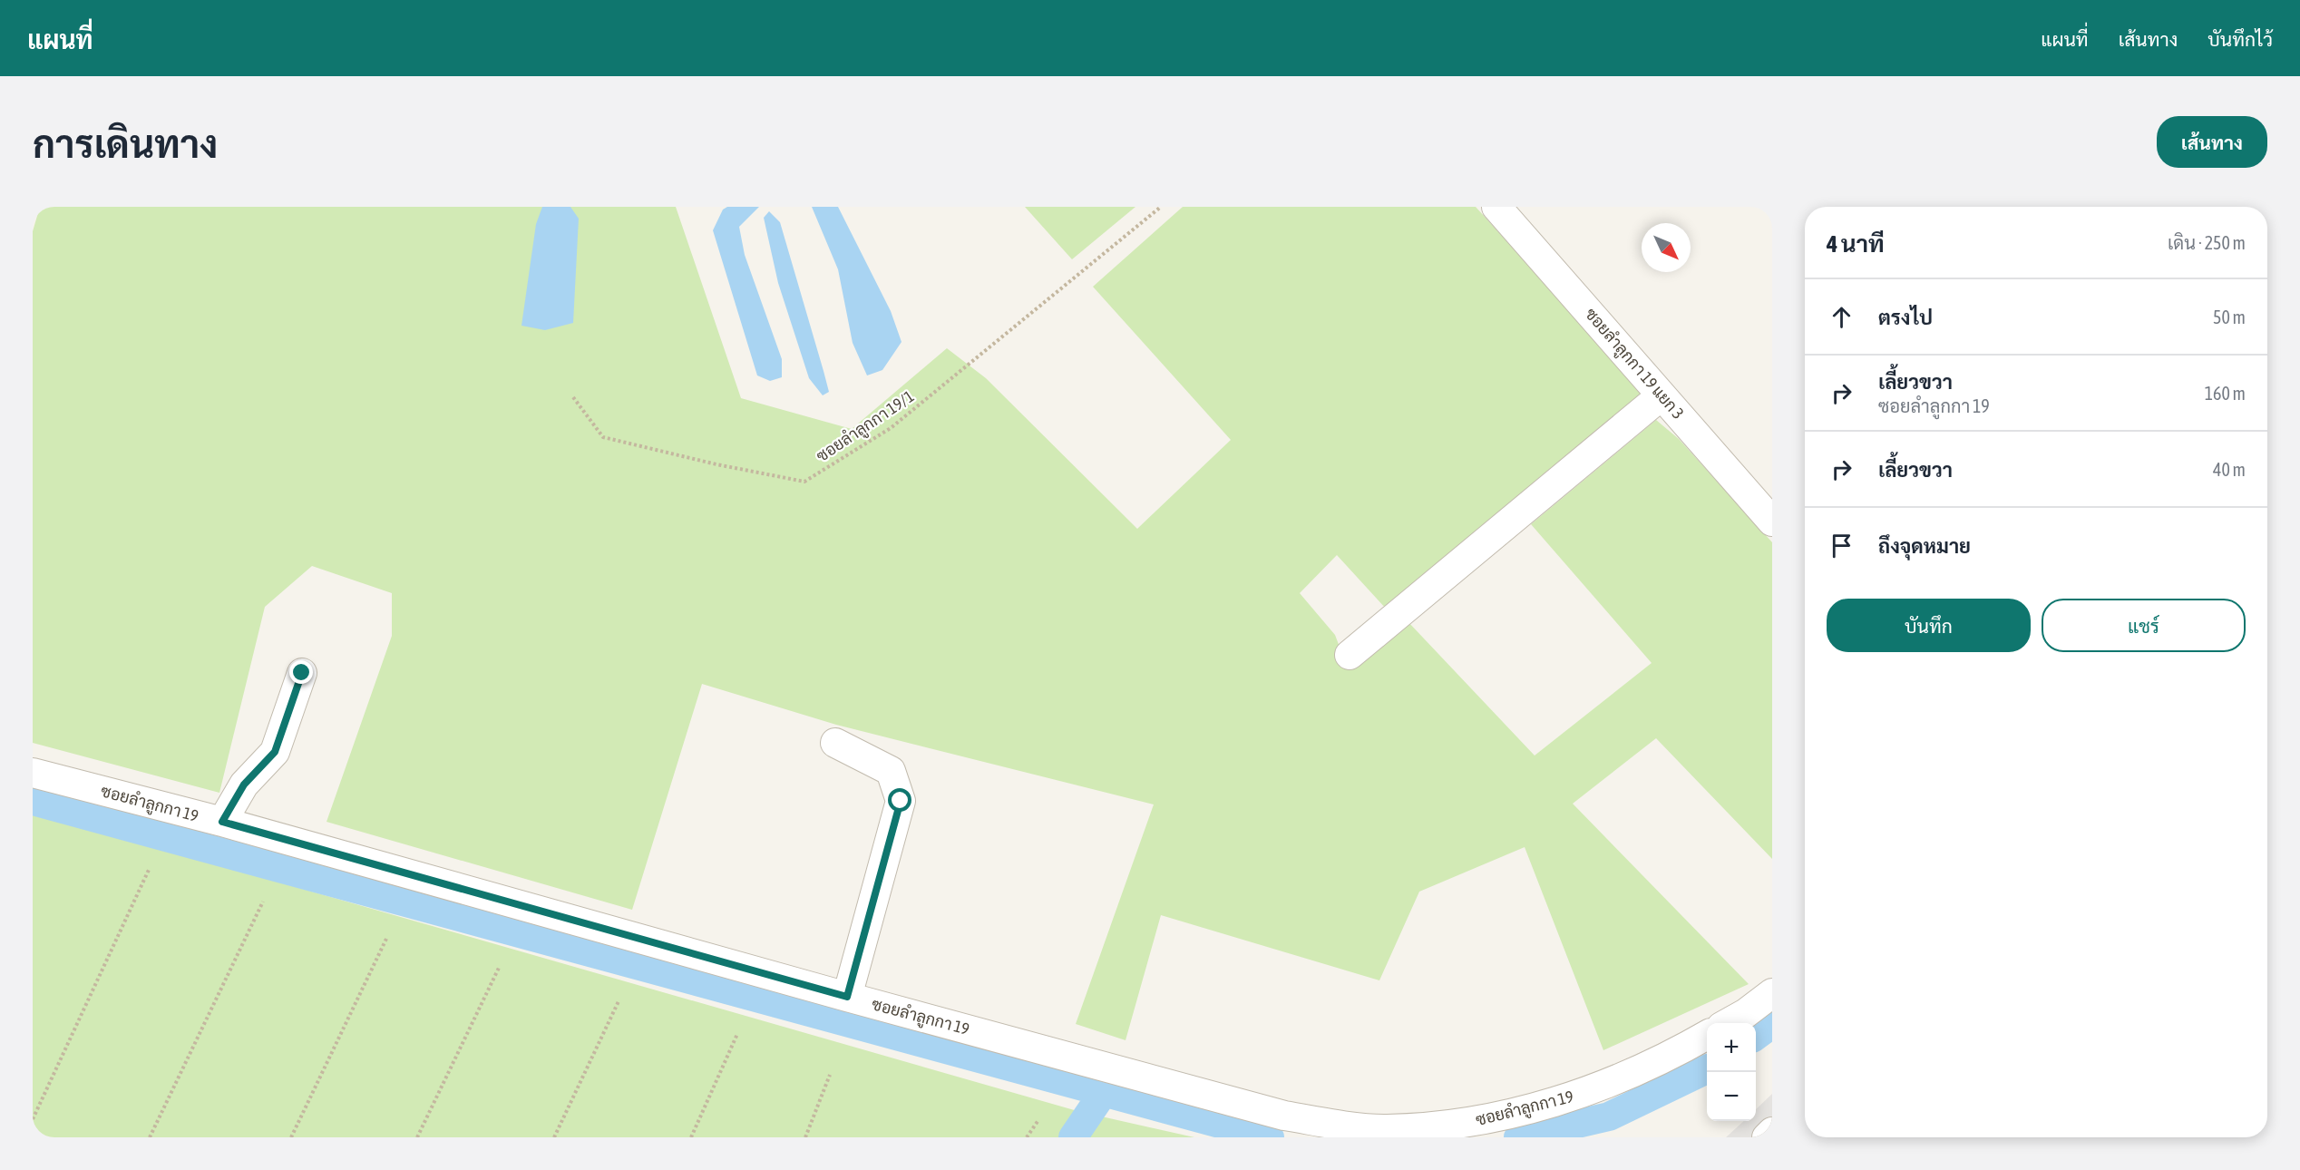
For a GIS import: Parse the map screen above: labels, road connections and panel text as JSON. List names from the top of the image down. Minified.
{"streets":{"street":["ซอยลำลูกกา 19 แยก 3","ซอยลำลูกกา 19"],"path":["ซอยลำลูกกา 19/1"]},"north":"bottom right","page":{"header":"แผนที่","nav":["แผนที่","เส้นทาง","บันทึกไว้"],"buttons":["เส้นทาง",["บันทึก","แชร์"]],"title":"การเดินทาง","heading":["4 นาที","เดิน · 250 m"],"list":[["ตรงไป","50 m"],["เลี้ยวขวา","ซอยลำลูกกา 19","160 m"],["เลี้ยวขวา","40 m"],"ถึงจุดหมาย"],"map_buttons":["+","−"]}}
